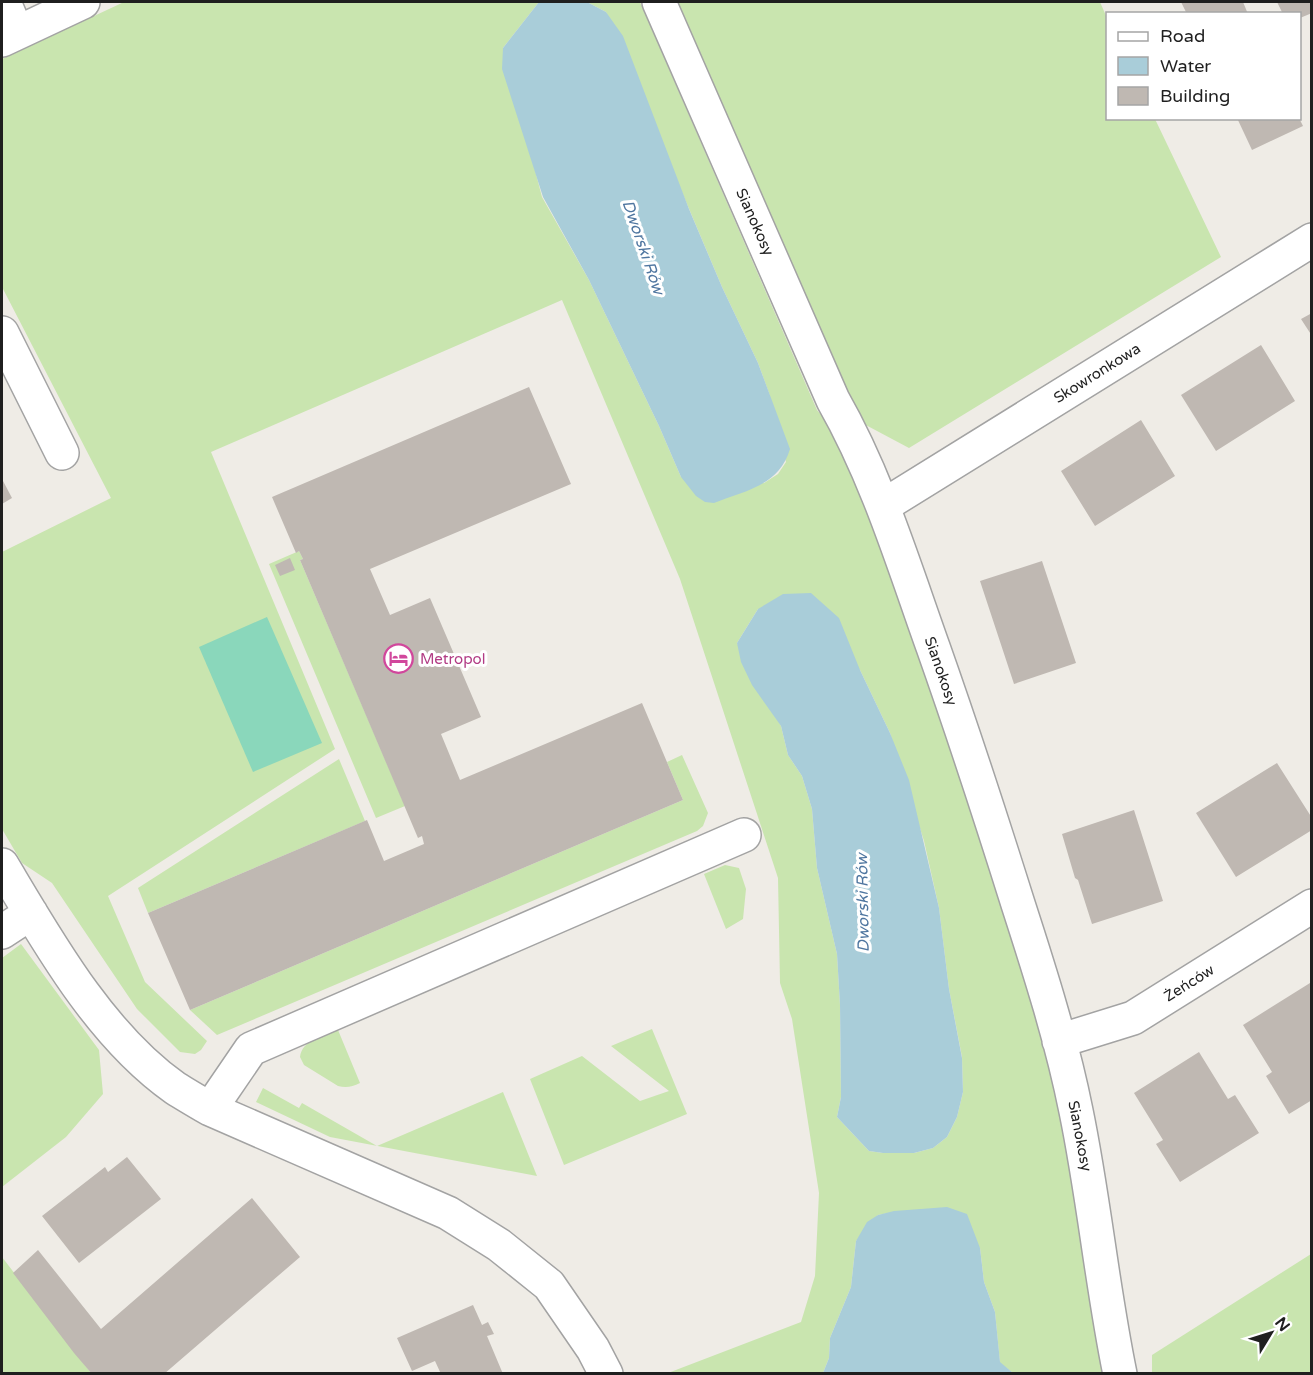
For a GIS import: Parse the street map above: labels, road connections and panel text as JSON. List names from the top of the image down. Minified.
{"streets":{"street":["Sianokosy","Skowronkowa","Żeńców"]},"crossings":[["Sianokosy","Skowronkowa"],["Sianokosy","Żeńców"]],"water":["Dworski Rów"],"places":{"hotel":["Metropol"]},"legend":["Road","Water","Building"],"north":"top right"}
